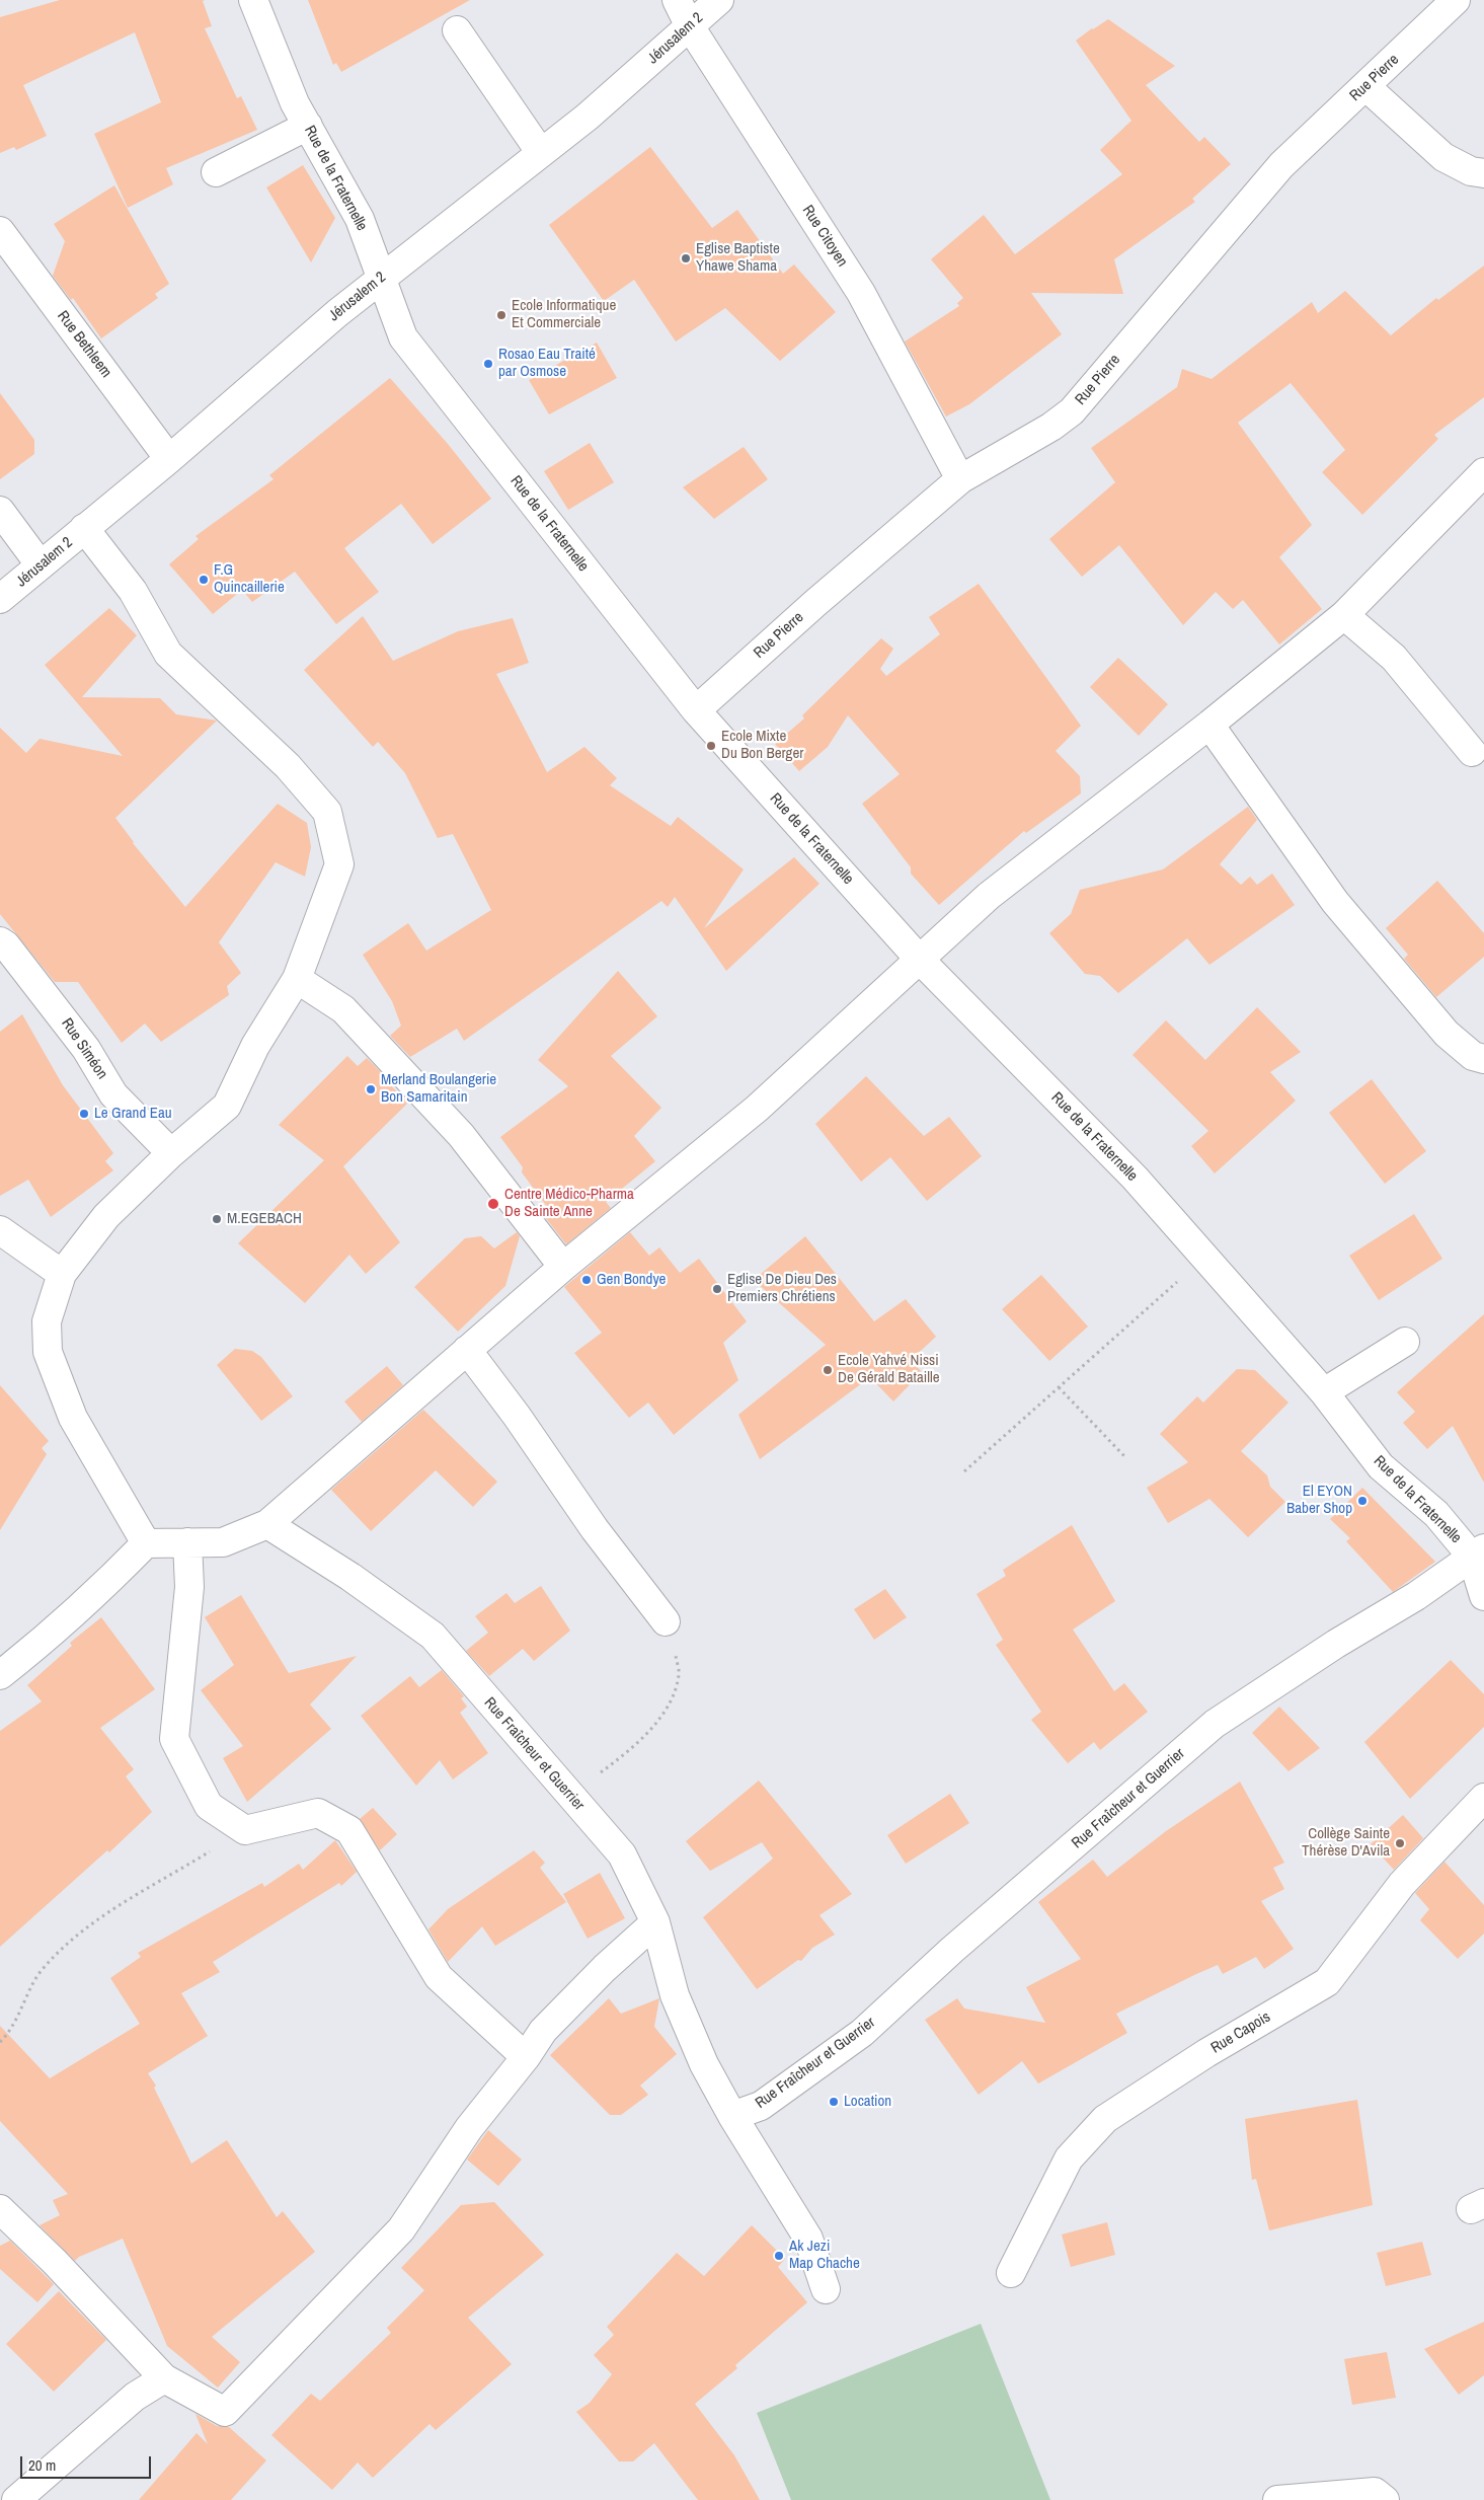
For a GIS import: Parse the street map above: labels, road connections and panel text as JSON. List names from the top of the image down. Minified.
{"streets":{"street":["Jérusalem 2","Rue Pierre","Rue de la Fraternelle","Rue Citoyen","Rue Bethleem","Rue Siméon","Rue Fraîcheur et Guerrier","Rue Capois"]},"crossings":[["Jérusalem 2","Rue de la Fraternelle"],["Jérusalem 2","Rue Citoyen"],["Jérusalem 2","Rue Bethleem"],["Rue Pierre","Rue de la Fraternelle"],["Rue Pierre","Rue Citoyen"],["Rue de la Fraternelle","Rue Fraîcheur et Guerrier"]],"places":["Eglise Baptiste Yhawe Shama","Ecole Informatique Et Commerciale","Rosao Eau Traité par Osmose","F.G Quincaillerie","Ecole Mixte Du Bon Berger","Merland Boulangerie Bon Samaritain","Le Grand Eau","Centre Médico-Pharma De Sainte Anne","M.EGEBACH","Gen Bondye","Eglise De Dieu Des Premiers Chrétiens","Ecole Yahvé Nissi De Gérald Bataille","El EYON Baber Shop","Collège Sainte Thérèse D'Avila","Location","Ak Jezi Map Chache"],"scale_bar":"20 m"}
